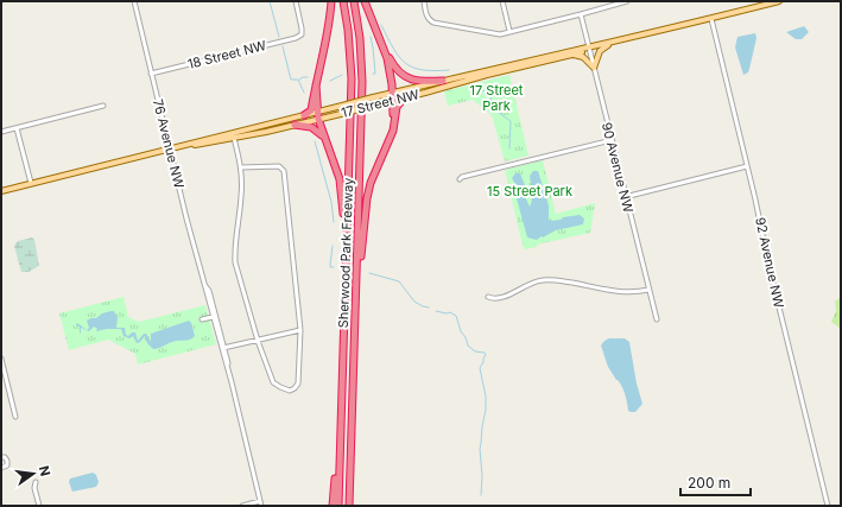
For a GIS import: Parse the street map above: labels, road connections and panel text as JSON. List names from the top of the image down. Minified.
{"streets":{"highway":["Sherwood Park Freeway"],"main road":["17 Street NW"],"street":["18 Street NW","76 Avenue NW","90 Avenue NW","92 Avenue NW"]},"crossings":[["18 Street NW","76 Avenue NW"],["17 Street NW","76 Avenue NW"],["17 Street NW","90 Avenue NW"],["17 Street NW","92 Avenue NW"]],"parks":["17 Street Park","15 Street Park"],"scale_bar":"200 m","north":"right"}
